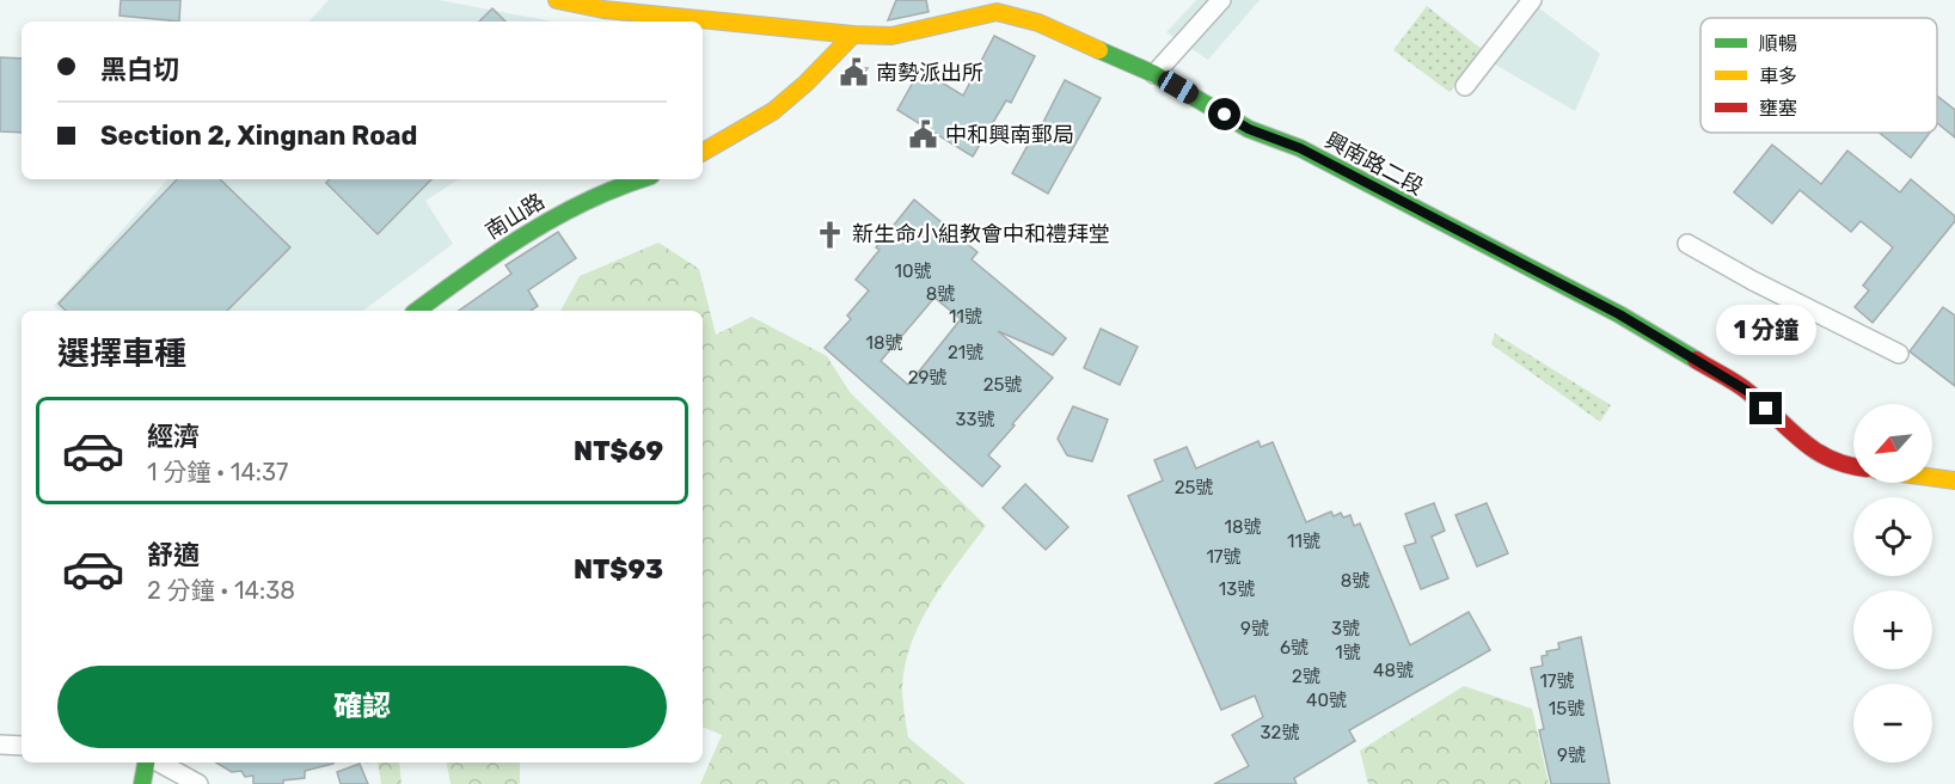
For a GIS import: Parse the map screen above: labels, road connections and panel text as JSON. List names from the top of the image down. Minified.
{"streets":{"street":["興南路二段","南山路"]},"places":{"public building":["南勢派出所","中和興南郵局"],"church":["新生命小組教會中和禮拜堂"]},"house_numbers":["10號","8號","11號","18號","21號","29號","25號","33號","25號","18號","11號","17號","8號","13號","9號","3號","6號","1號","48號","2號","17號","40號","15號","32號","9號"],"legend":["順暢","車多","壅塞"],"north":"bottom left","page":{"banner":["黑白切","Section 2, Xingnan Road"],"bubble":"1 分鐘","heading":"選擇車種","list":[{"name":"經濟","note":"1 分鐘 · 14:37","value":"NT$69"},{"name":"舒適","note":"2 分鐘 · 14:38","value":"NT$93"}],"map_buttons":["+","−"],"buttons":"確認"}}
